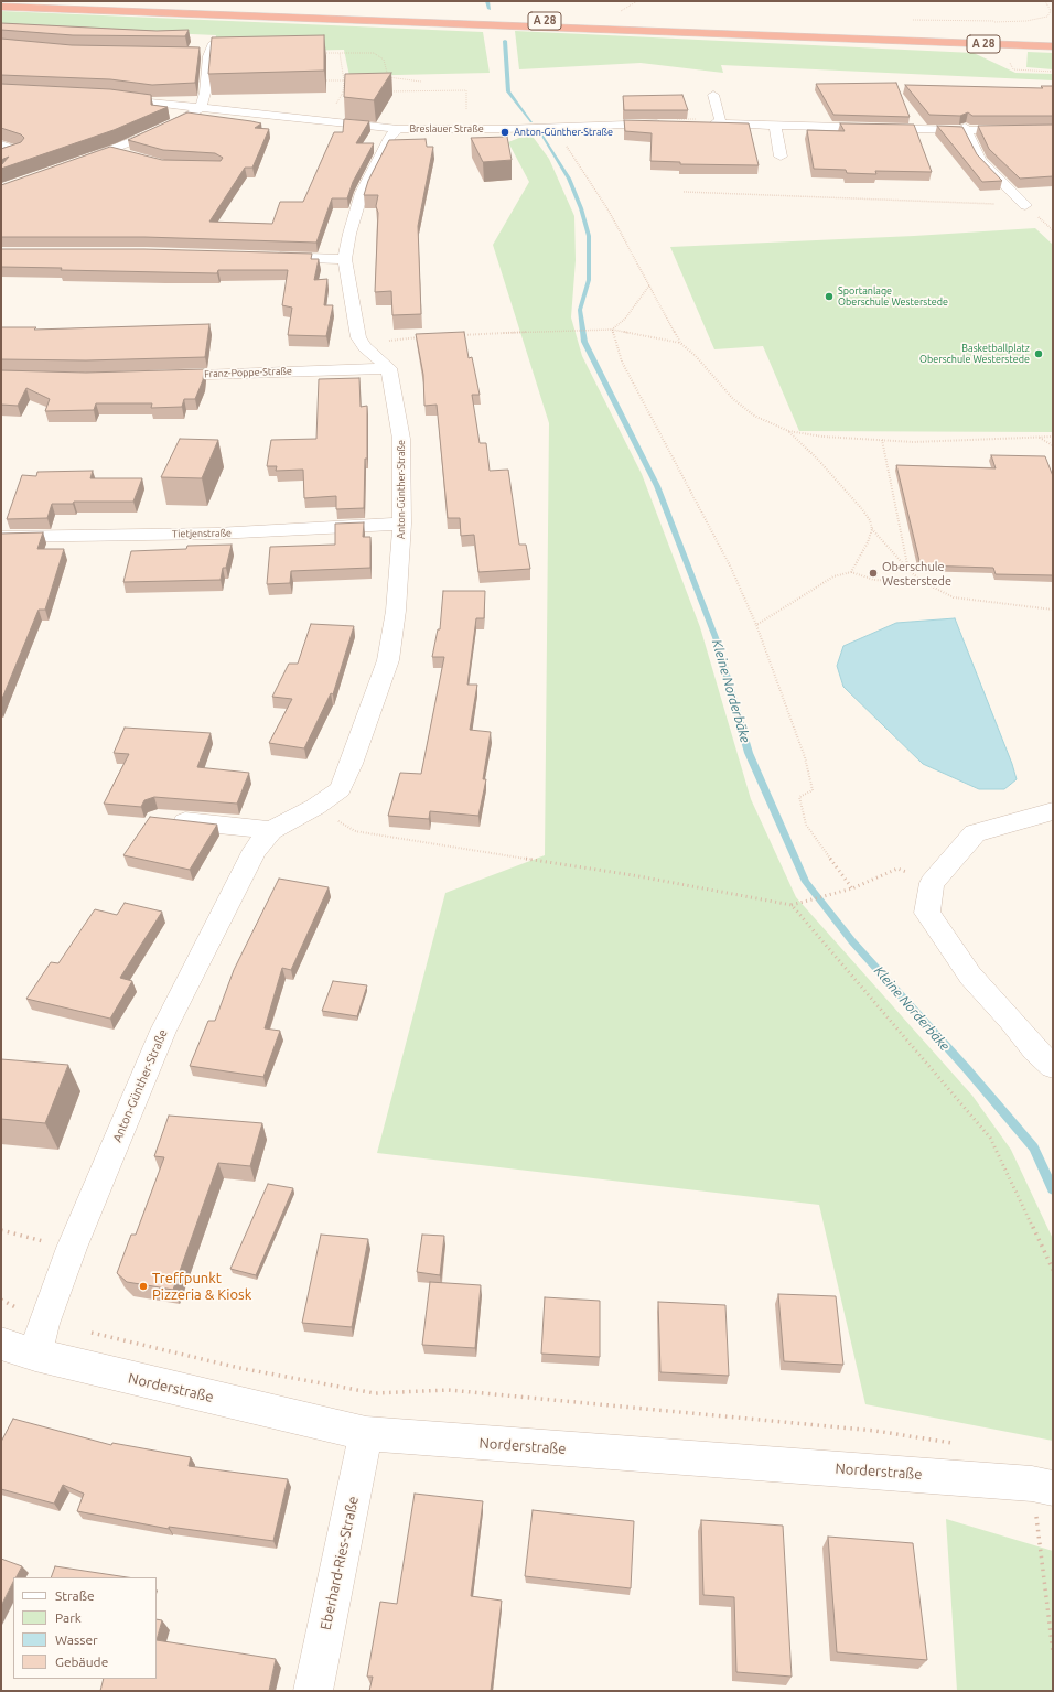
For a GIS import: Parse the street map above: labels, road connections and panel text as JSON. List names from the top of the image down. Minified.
{"streets":{"highway":["A 28"],"street":["Breslauer Straße","Franz-Poppe-Straße","Anton-Günther-Straße","Tietjenstraße","Norderstraße","Eberhard-Ries-Straße"]},"crossings":[["Franz-Poppe-Straße","Anton-Günther-Straße"],["Anton-Günther-Straße","Tietjenstraße"],["Anton-Günther-Straße","Norderstraße"],["Norderstraße","Eberhard-Ries-Straße"]],"water":["Kleine Norderbäke"],"places":["Anton-Günther-Straße","Sportanlage Oberschule Westerstede","Basketballplatz Oberschule Westerstede","Oberschule Westerstede","Treffpunkt Pizzeria & Kiosk"],"legend":["Straße","Park","Wasser","Gebäude"]}
